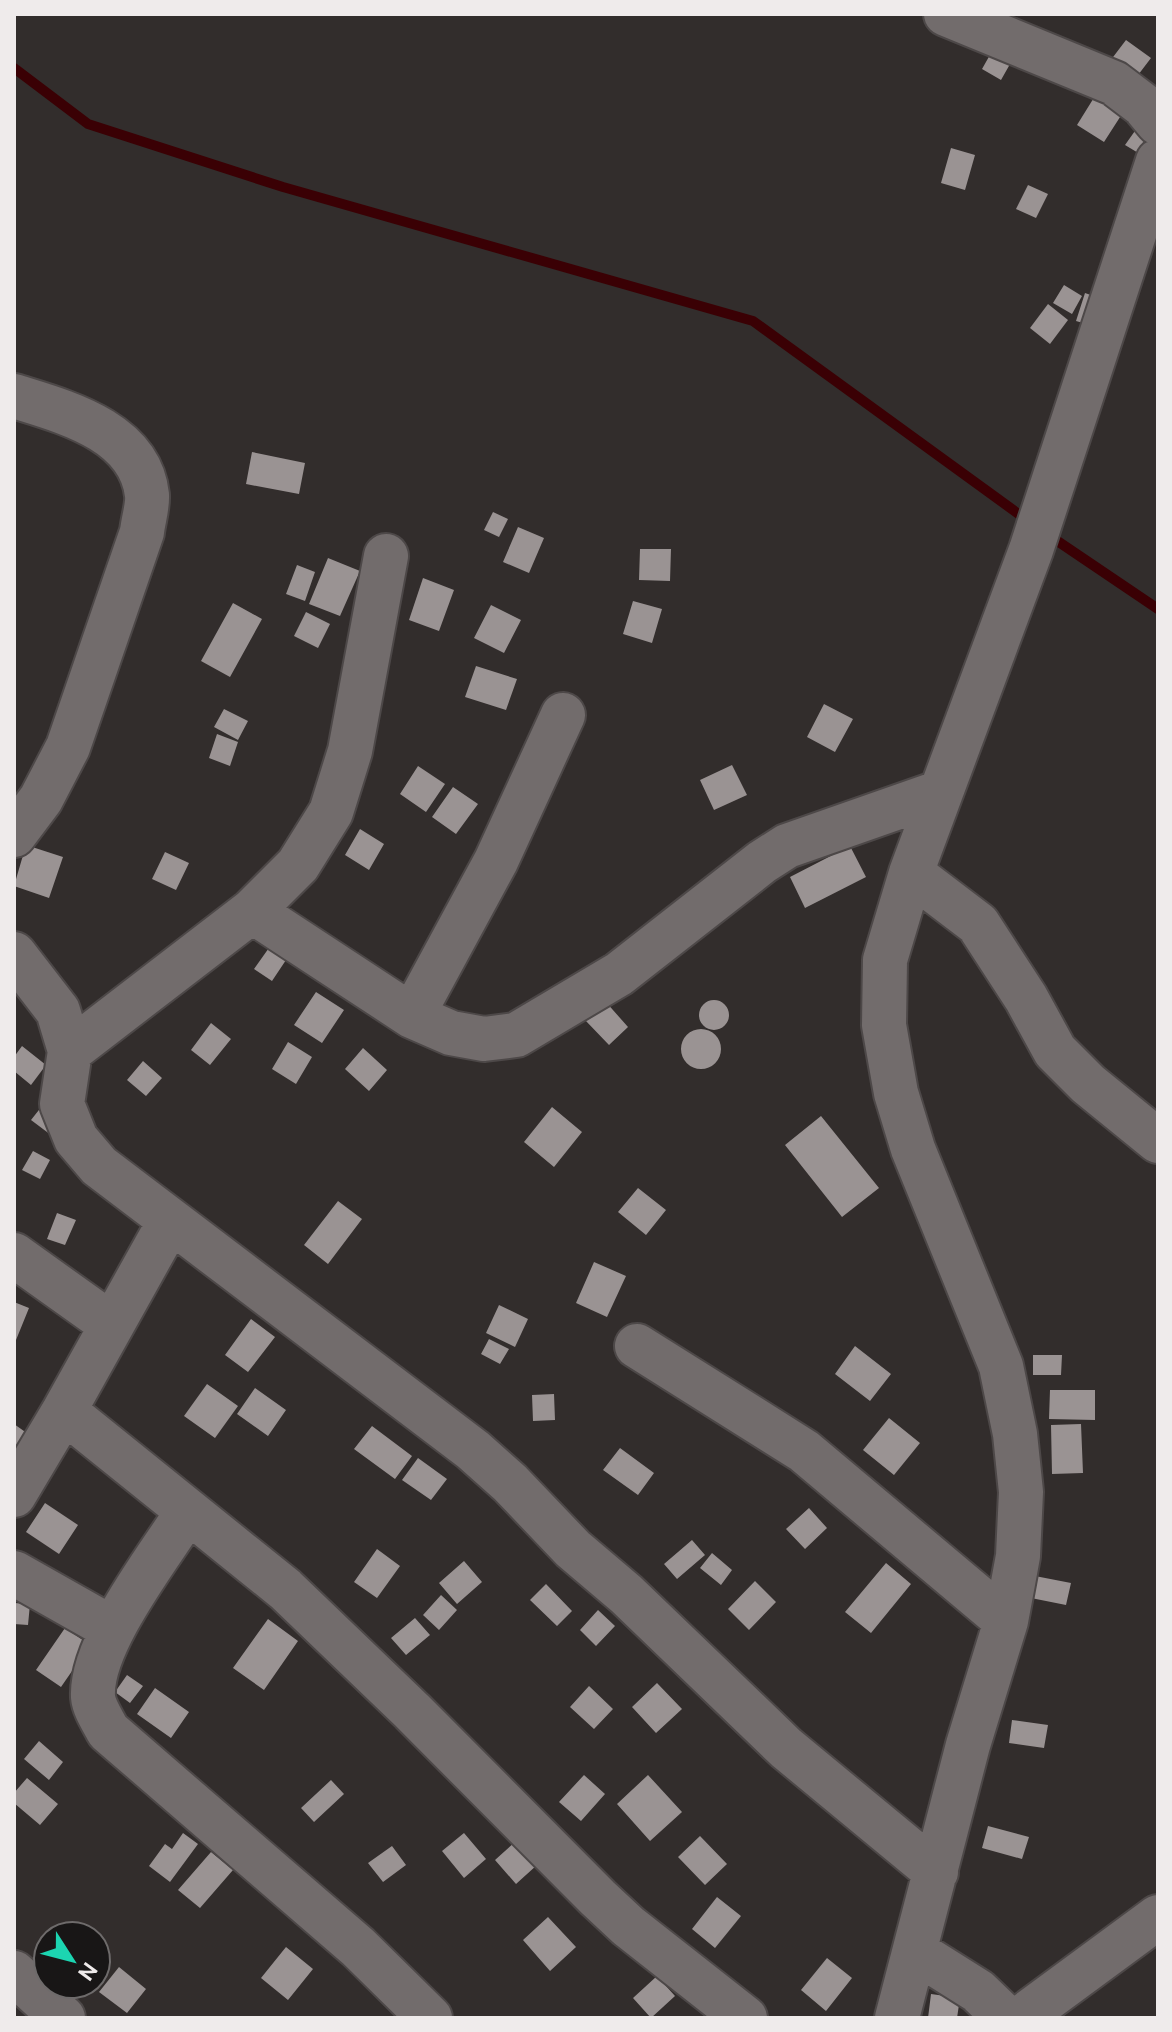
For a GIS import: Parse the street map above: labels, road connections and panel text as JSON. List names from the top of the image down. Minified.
{"north":"bottom right"}
